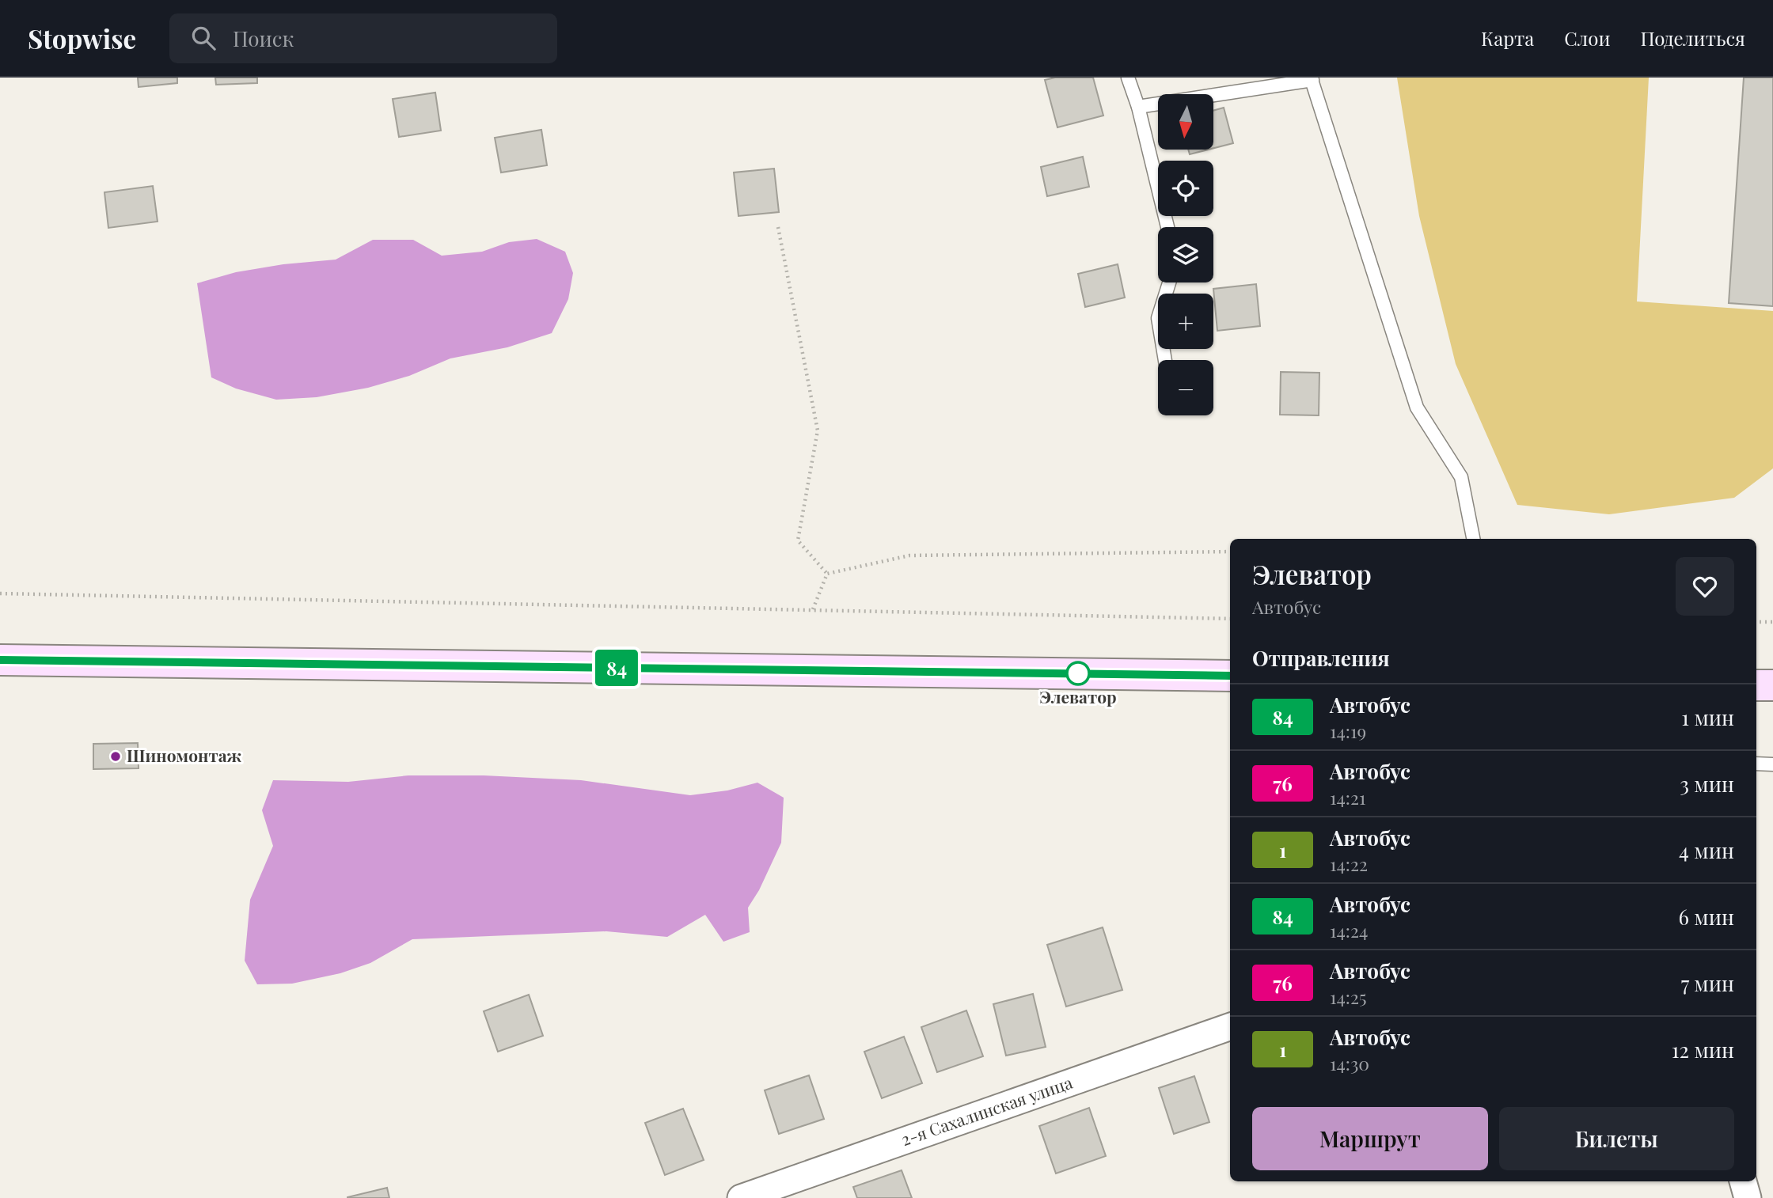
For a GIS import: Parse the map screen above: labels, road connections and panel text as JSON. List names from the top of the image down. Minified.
{"streets":{"street":["2-я Сахалинская улица"]},"places":["Элеватор","Шиномонтаж"],"lines":["bus line 84"],"north":"bottom","page":{"header":"Stopwise","search":"Поиск","nav":["Карта","Слои","Поделиться"],"on_map":"84","map_buttons":["+","−"],"heading":[["Элеватор","Автобус"],"Отправления"],"list":[{"mark":"84","name":"Автобус","note":"14:19","value":"1 мин"},{"mark":"76","name":"Автобус","note":"14:21","value":"3 мин"},{"mark":"1","name":"Автобус","note":"14:22","value":"4 мин"},{"mark":"84","name":"Автобус","note":"14:24","value":"6 мин"},{"mark":"76","name":"Автобус","note":"14:25","value":"7 мин"},{"mark":"1","name":"Автобус","note":"14:30","value":"12 мин"}],"buttons":["Маршрут","Билеты"]}}
